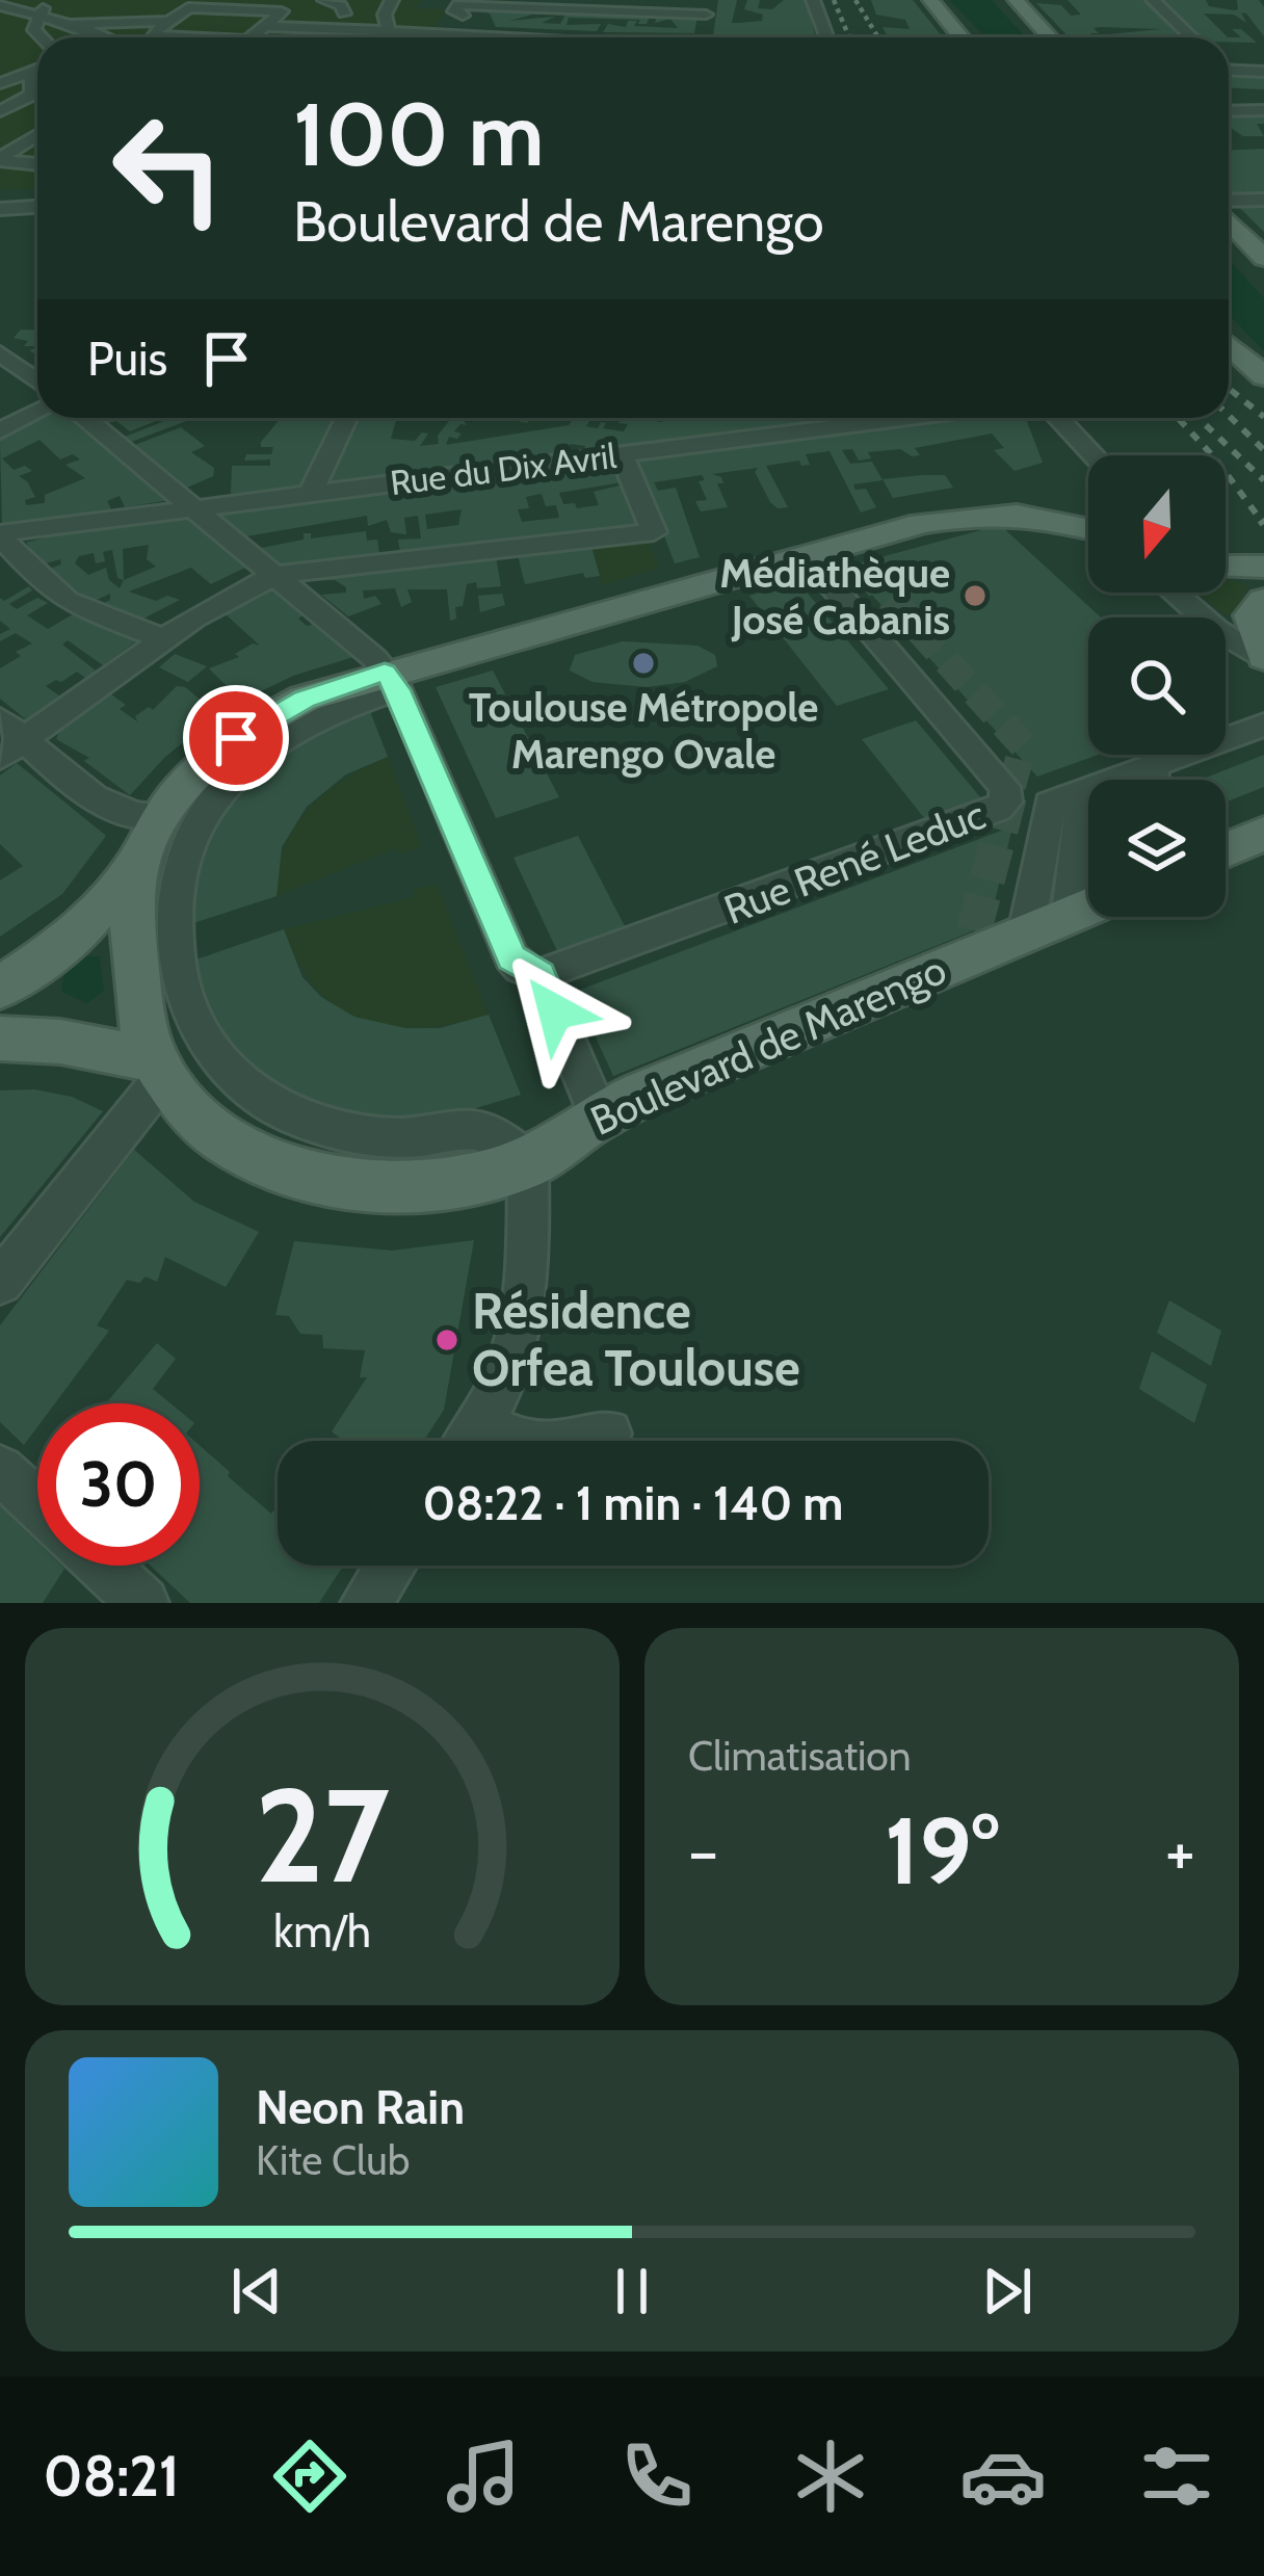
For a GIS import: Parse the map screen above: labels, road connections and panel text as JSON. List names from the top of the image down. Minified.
{"streets":{"main road":["Boulevard de Marengo"],"street":["Rue du Dix Avril","Rue René Leduc"]},"places":["Médiathèque José Cabanis","Toulouse Métropole Marengo Ovale","Résidence Orfea Toulouse"],"north":"bottom","page":{"turn":["100 m","Boulevard de Marengo"],"then":"Puis","limit":"30","trip":"08:22 · 1 min · 140 m","tile":"Climatisation","heat":["−","19°","+"],"song":["Neon Rain","Kite Club"],"tabs":"08:21","gauge":["27","km/h"]}}
